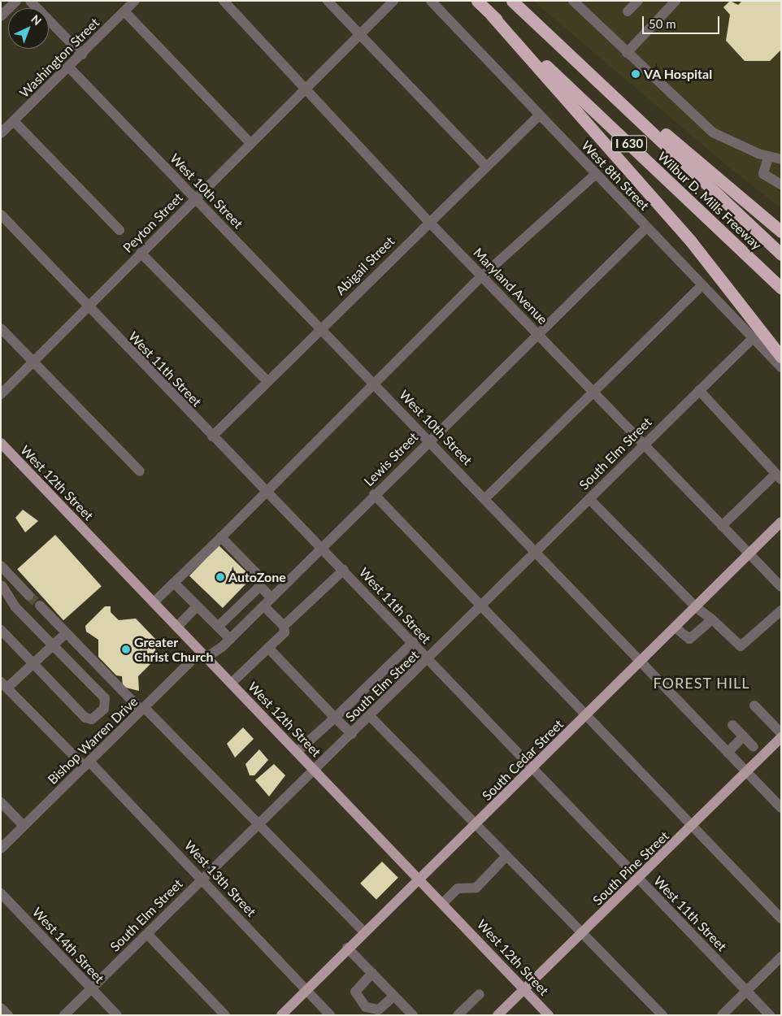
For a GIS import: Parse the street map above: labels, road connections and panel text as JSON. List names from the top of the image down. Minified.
{"streets":{"highway":["I 630","Wilbur D. Mills Freeway"],"main road":["West 12th Street","South Cedar Street","South Pine Street"],"street":["Washington Street","West 8th Street","West 10th Street","Peyton Street","Abigail Street","Maryland Avenue","West 11th Street","South Elm Street","Lewis Street","Bishop Warren Drive","West 13th Street","West 14th Street"]},"crossings":[["Washington Street","West 10th Street"],["West 8th Street","Abigail Street"],["West 8th Street","South Elm Street"],["West 8th Street","Lewis Street"],["West 10th Street","Peyton Street"],["West 10th Street","Abigail Street"],["West 10th Street","South Elm Street"],["West 10th Street","Lewis Street"],["West 10th Street","South Cedar Street"],["West 10th Street","South Pine Street"],["Peyton Street","Maryland Avenue"],["Peyton Street","West 11th Street"],["Abigail Street","Maryland Avenue"],["Abigail Street","West 11th Street"],["Maryland Avenue","South Elm Street"],["Maryland Avenue","Lewis Street"],["Maryland Avenue","South Cedar Street"],["West 11th Street","South Elm Street"],["West 11th Street","Lewis Street"],["West 11th Street","South Cedar Street"],["West 11th Street","South Pine Street"],["South Elm Street","West 12th Street"],["South Elm Street","West 13th Street"],["South Elm Street","West 14th Street"],["Lewis Street","West 12th Street"],["Lewis Street","Bishop Warren Drive"],["West 12th Street","Bishop Warren Drive"],["West 12th Street","South Cedar Street"],["West 12th Street","South Pine Street"],["Bishop Warren Drive","West 13th Street"],["South Cedar Street","West 13th Street"]],"districts":["FOREST HILL"],"places":["VA Hospital","AutoZone","Greater Christ Church"],"scale_bar":"50 m","north":"top right"}
